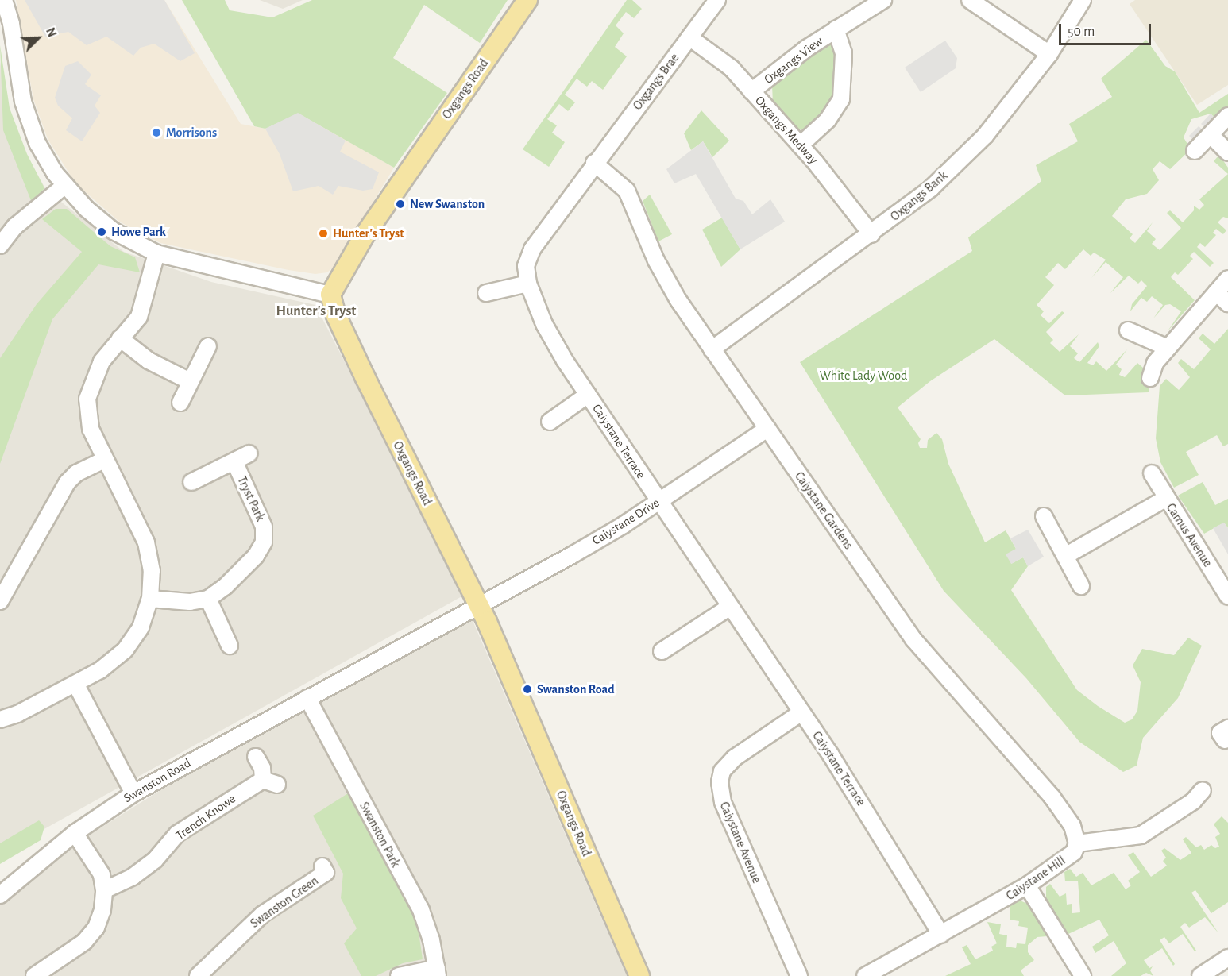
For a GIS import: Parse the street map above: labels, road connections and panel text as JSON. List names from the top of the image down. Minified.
{"streets":{"main road":["Oxgangs Road"],"street":["Oxgangs View","Oxgangs Brae","Oxgangs Medway","Oxgangs Bank","Caiystane Terrace","Tryst Park","Caiystane Gardens","Caiystane Drive","Camus Avenue","Swanston Road","Trench Knowe","Swanston Park","Caiystane Avenue","Caiystane Hill","Swanston Green"]},"crossings":[["Oxgangs View","Oxgangs Medway"],["Oxgangs Brae","Oxgangs Medway"],["Oxgangs Brae","Caiystane Terrace"],["Oxgangs Brae","Caiystane Gardens"],["Oxgangs Road","Caiystane Drive"],["Oxgangs Road","Swanston Road"],["Oxgangs Medway","Oxgangs Bank"],["Oxgangs Bank","Caiystane Gardens"],["Caiystane Terrace","Caiystane Gardens"],["Caiystane Terrace","Caiystane Drive"],["Caiystane Terrace","Caiystane Avenue"],["Caiystane Terrace","Caiystane Hill"],["Caiystane Gardens","Caiystane Drive"],["Caiystane Gardens","Caiystane Hill"],["Caiystane Drive","Swanston Road"],["Swanston Road","Swanston Park"]],"districts":["Hunter's Tryst"],"parks":["White Lady Wood"],"places":["Morrisons","New Swanston","Howe Park","Hunter's Tryst","Swanston Road"],"scale_bar":"50 m","north":"top right"}
